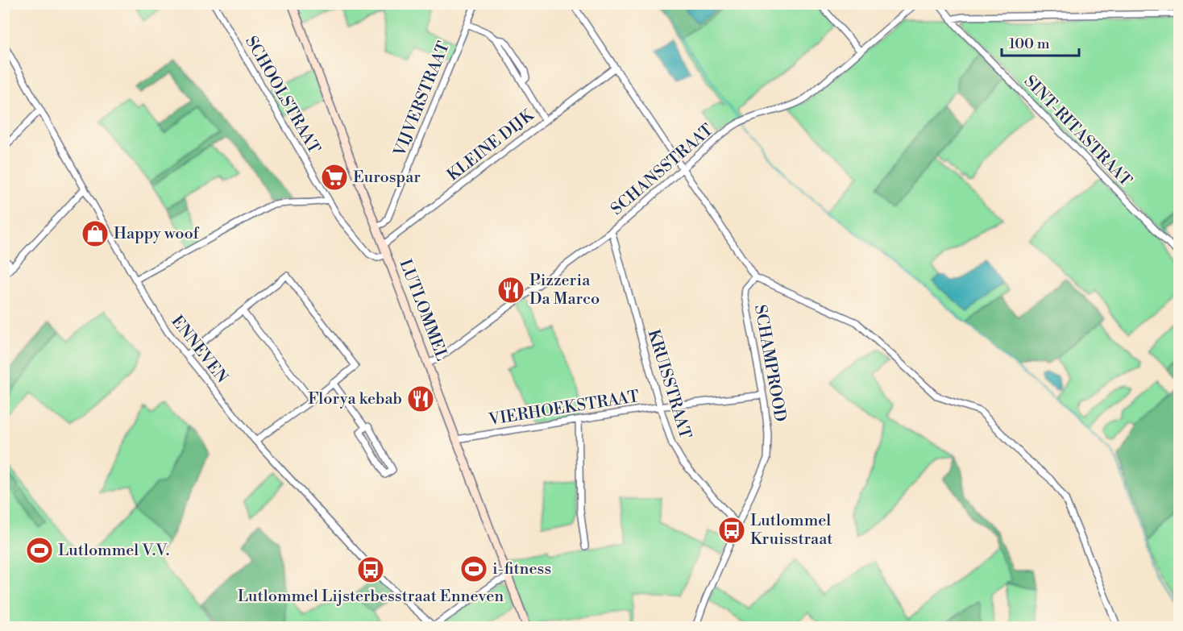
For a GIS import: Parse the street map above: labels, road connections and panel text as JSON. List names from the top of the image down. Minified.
{"streets":{"main road":["LUTLOMMEL"],"street":["SCHOOLSTRAAT","VIJVERSTRAAT","SINT-RITASTRAAT","KLEINE DIJK","SCHANSSTRAAT","ENNEVEN","SCHAMPROOD","KRUISSTRAAT","VIERHOEKSTRAAT"]},"crossings":[["SCHOOLSTRAAT","LUTLOMMEL"],["VIJVERSTRAAT","LUTLOMMEL"],["KLEINE DIJK","LUTLOMMEL"],["SCHANSSTRAAT","LUTLOMMEL"],["SCHANSSTRAAT","KRUISSTRAAT"],["LUTLOMMEL","VIERHOEKSTRAAT"],["SCHAMPROOD","KRUISSTRAAT"],["SCHAMPROOD","VIERHOEKSTRAAT"],["KRUISSTRAAT","VIERHOEKSTRAAT"]],"places":{"supermarket":["Eurospar"],"shop":["Happy woof"],"restaurant":["Pizzeria Da Marco","Florya kebab"],"bus stop":["Lutlommel Kruisstraat","Lutlommel Lijsterbesstraat Enneven"],"sports":["Lutlommel V.V.","i-fitness"]},"scale_bar":"100 m"}
